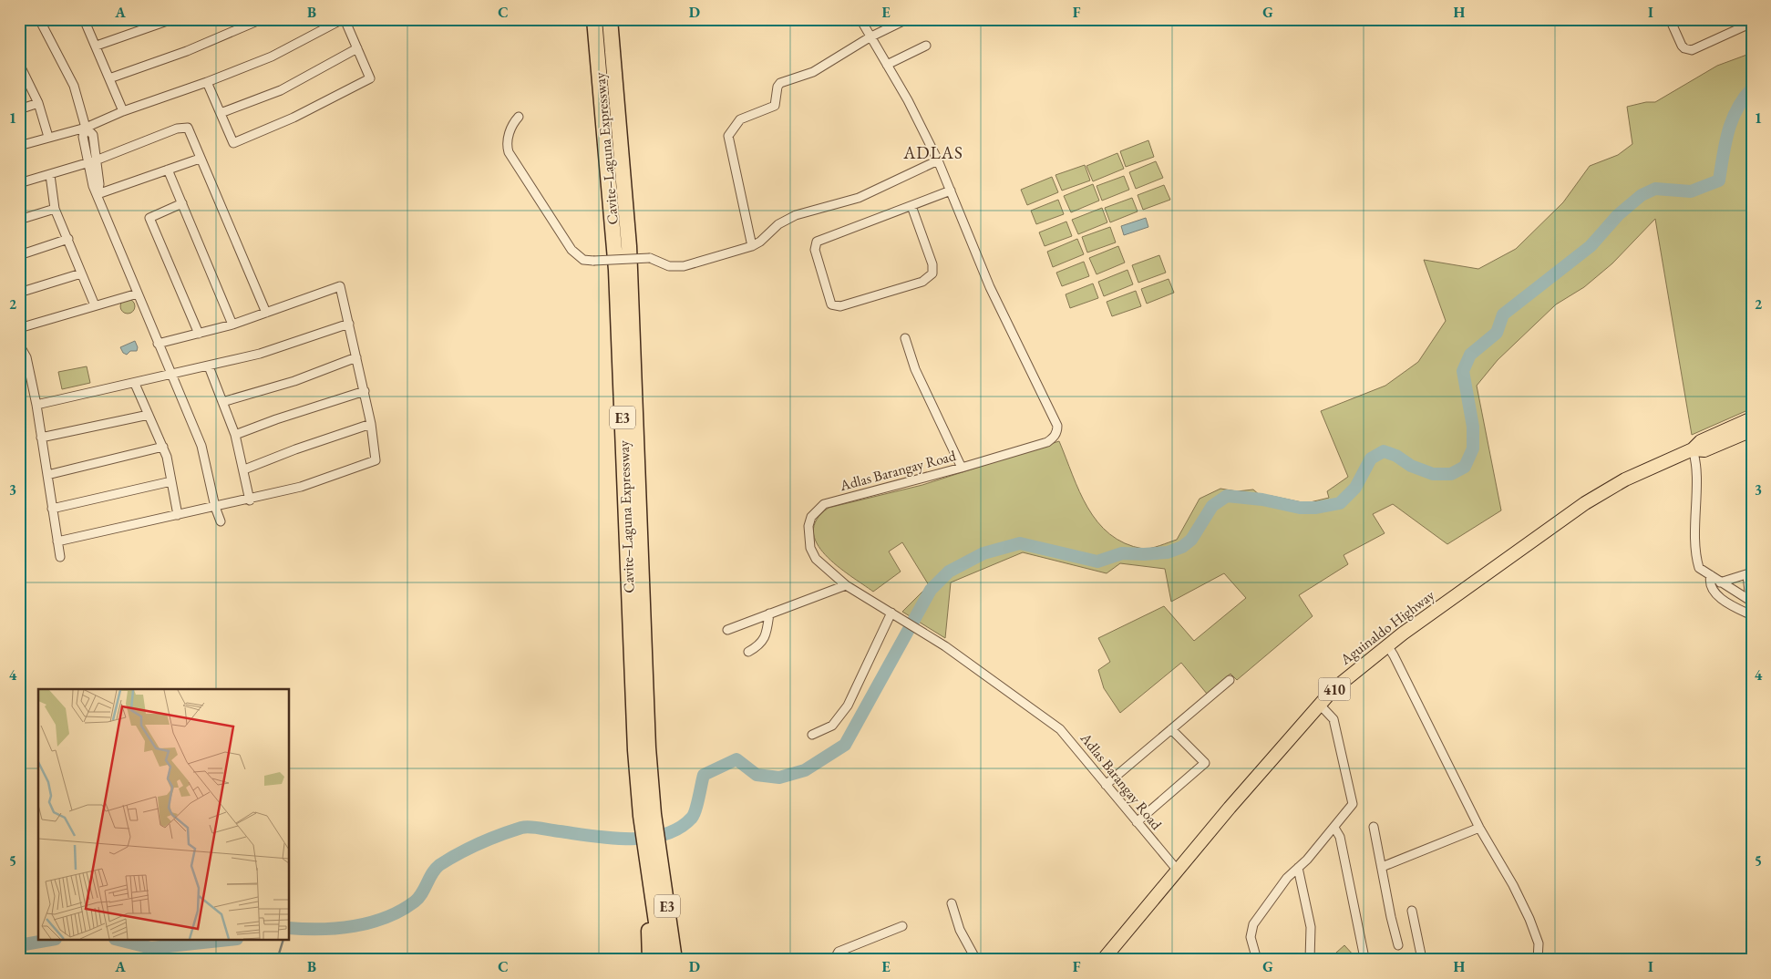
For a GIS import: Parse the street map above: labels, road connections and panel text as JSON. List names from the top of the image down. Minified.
{"streets":{"highway":["Cavite–Laguna Expressway","E3"],"main road":["Aguinaldo Highway","410"],"street":["Adlas Barangay Road"]},"crossings":[["Adlas Barangay Road","Aguinaldo Highway"]],"districts":["ADLAS"],"grid":{"columns":["A","B","C","D","E","F","G","H","I"],"rows":["1","2","3","4","5"]}}
